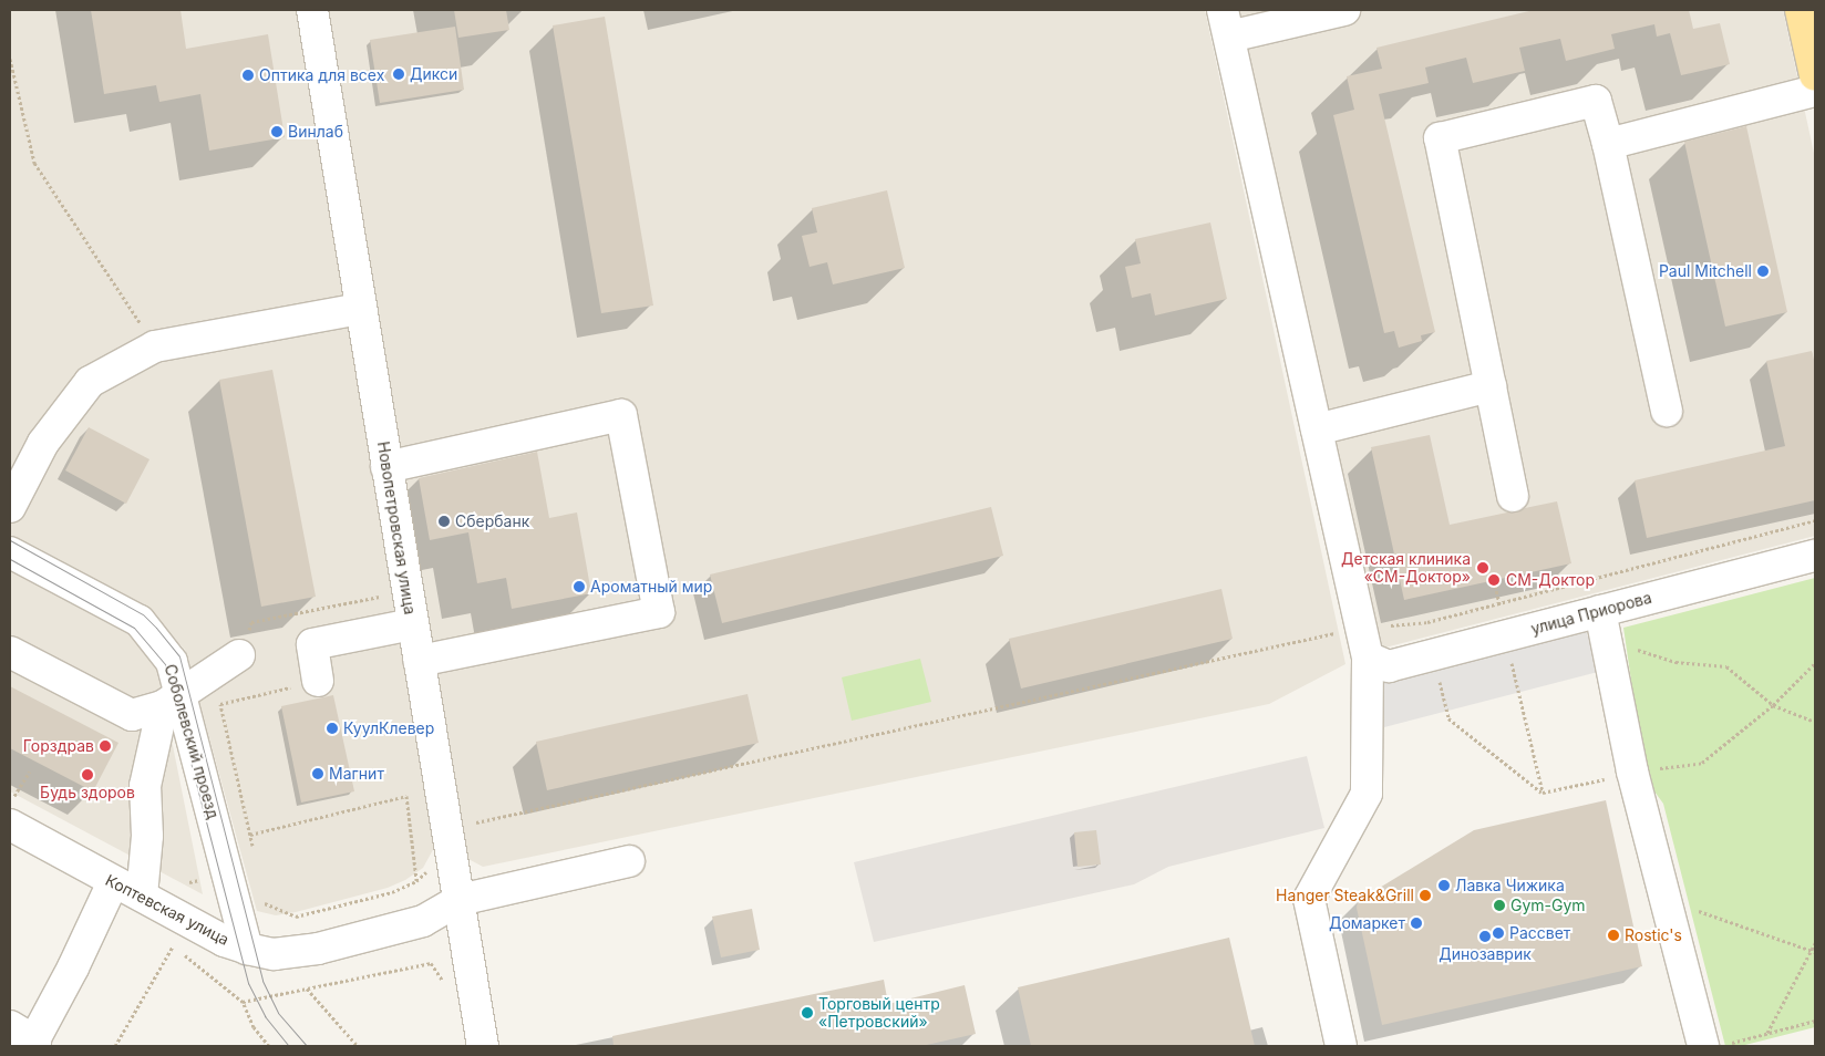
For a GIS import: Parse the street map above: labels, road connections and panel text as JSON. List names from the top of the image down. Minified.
{"streets":{"street":["Новопетровская улица","улица Приорова","Соболевский проезд","Коптевская улица"]},"crossings":[["Новопетровская улица","Коптевская улица"],["Соболевский проезд","Коптевская улица"]],"places":["Дикси","Оптика для всех","Винлаб","Paul Mitchell","Сбербанк","Детская клиника «СМ-Доктор»","СМ-Доктор","Ароматный мир","КуулКлевер","Горздрав","Магнит","Будь здоров","Лавка Чижика","Hanger Steak&Grill","Gym-Gym","Домаркет","Рассвет","Rostic's","Динозаврик","Торговый центр «Петровский»"]}
